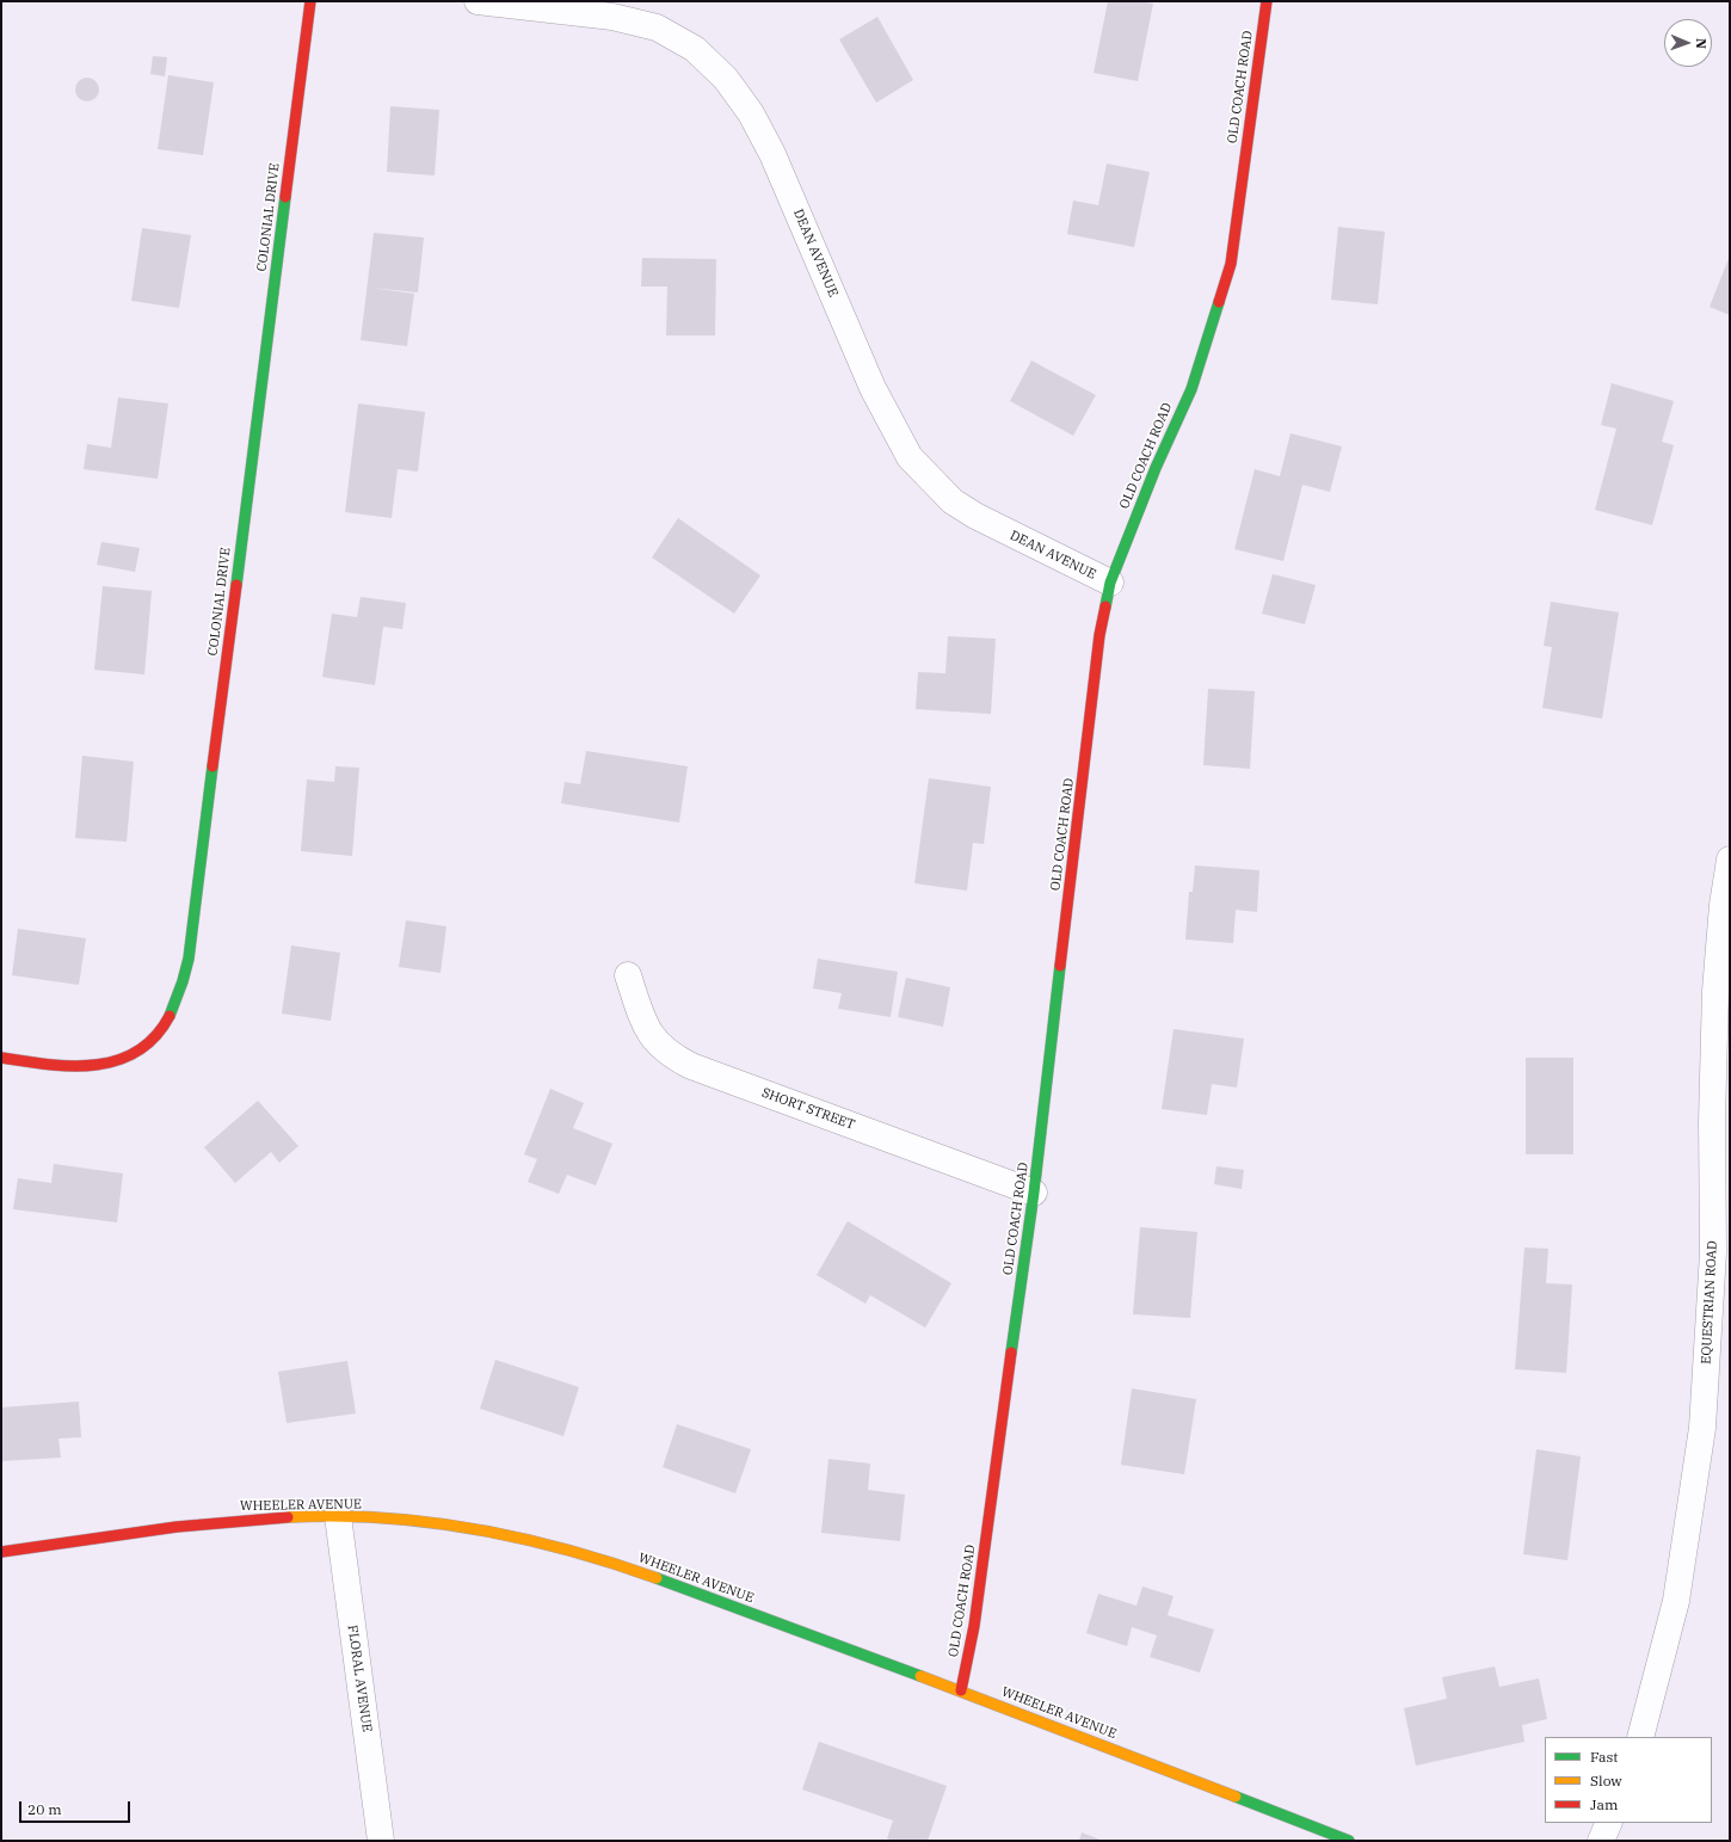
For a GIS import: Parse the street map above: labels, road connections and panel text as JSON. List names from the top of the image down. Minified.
{"streets":{"street":["OLD COACH ROAD","COLONIAL DRIVE","DEAN AVENUE","SHORT STREET","EQUESTRIAN ROAD","WHEELER AVENUE","FLORAL AVENUE"]},"crossings":[["OLD COACH ROAD","DEAN AVENUE"],["OLD COACH ROAD","SHORT STREET"],["OLD COACH ROAD","WHEELER AVENUE"],["WHEELER AVENUE","FLORAL AVENUE"]],"legend":["Fast","Slow","Jam"],"scale_bar":"20 m","north":"right"}
